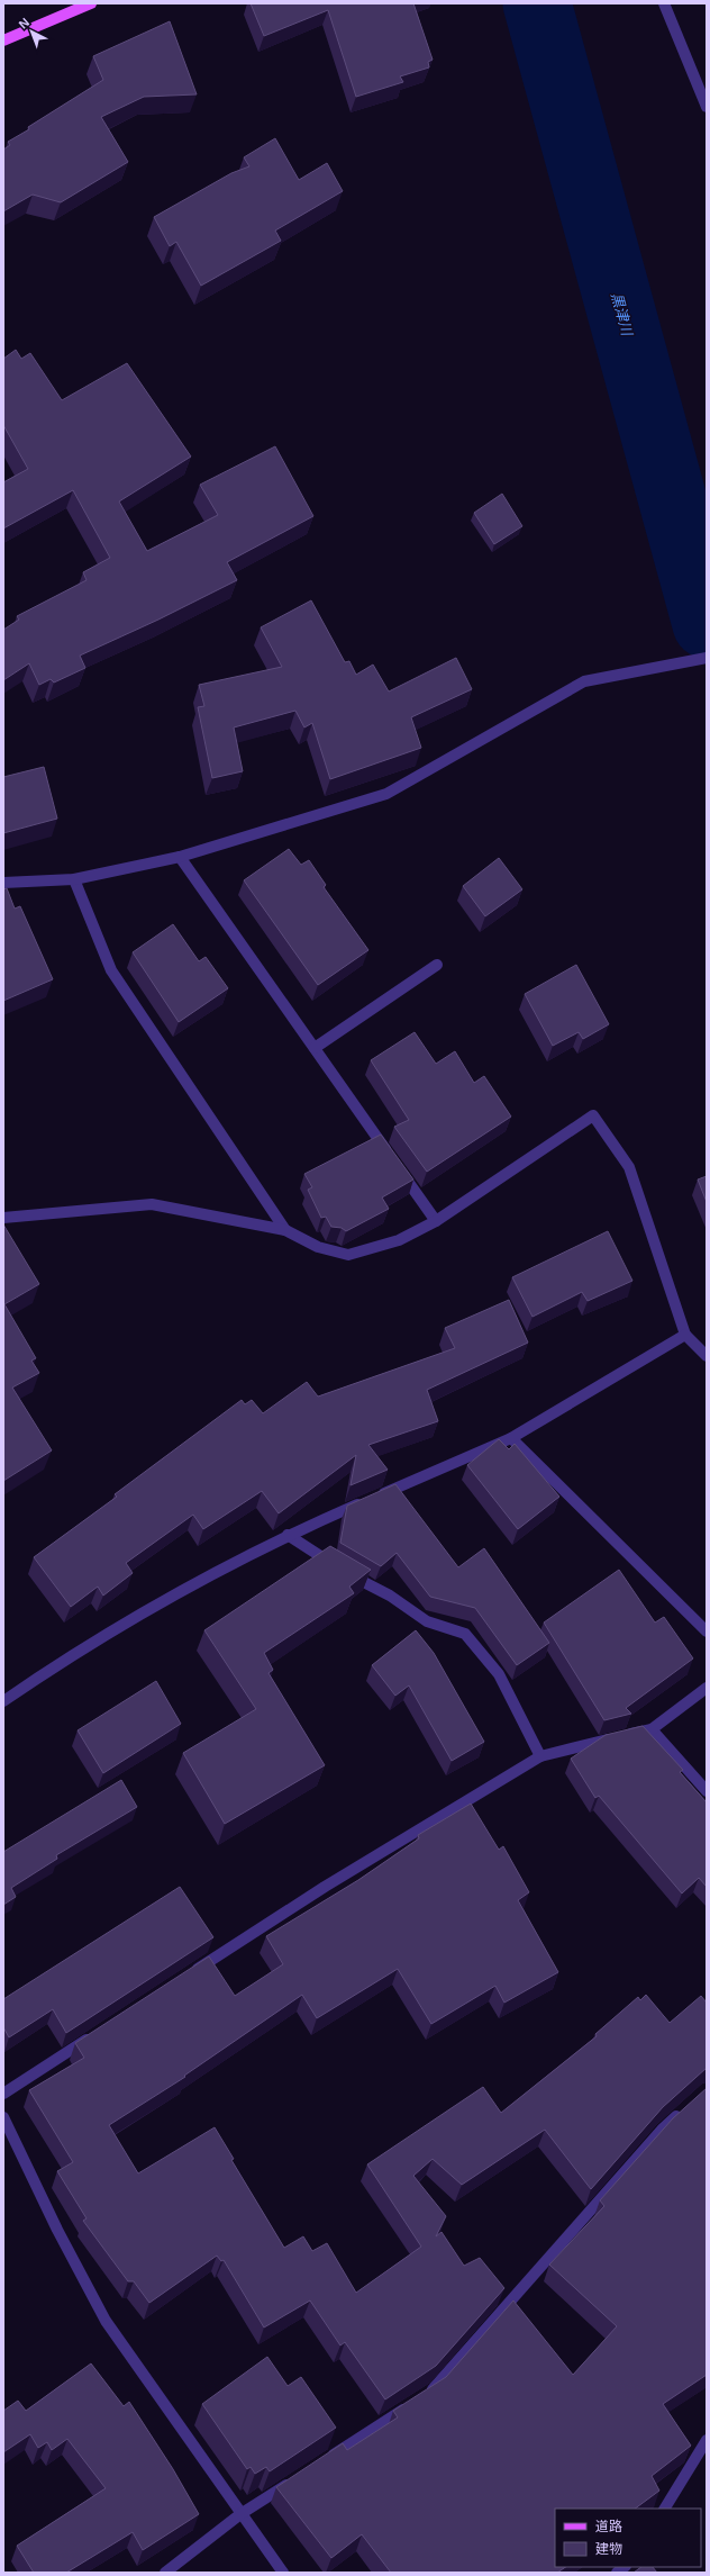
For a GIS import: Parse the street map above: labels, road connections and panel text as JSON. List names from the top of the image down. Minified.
{"water":["黒津川"],"legend":["道路","建物"],"north":"top left"}
